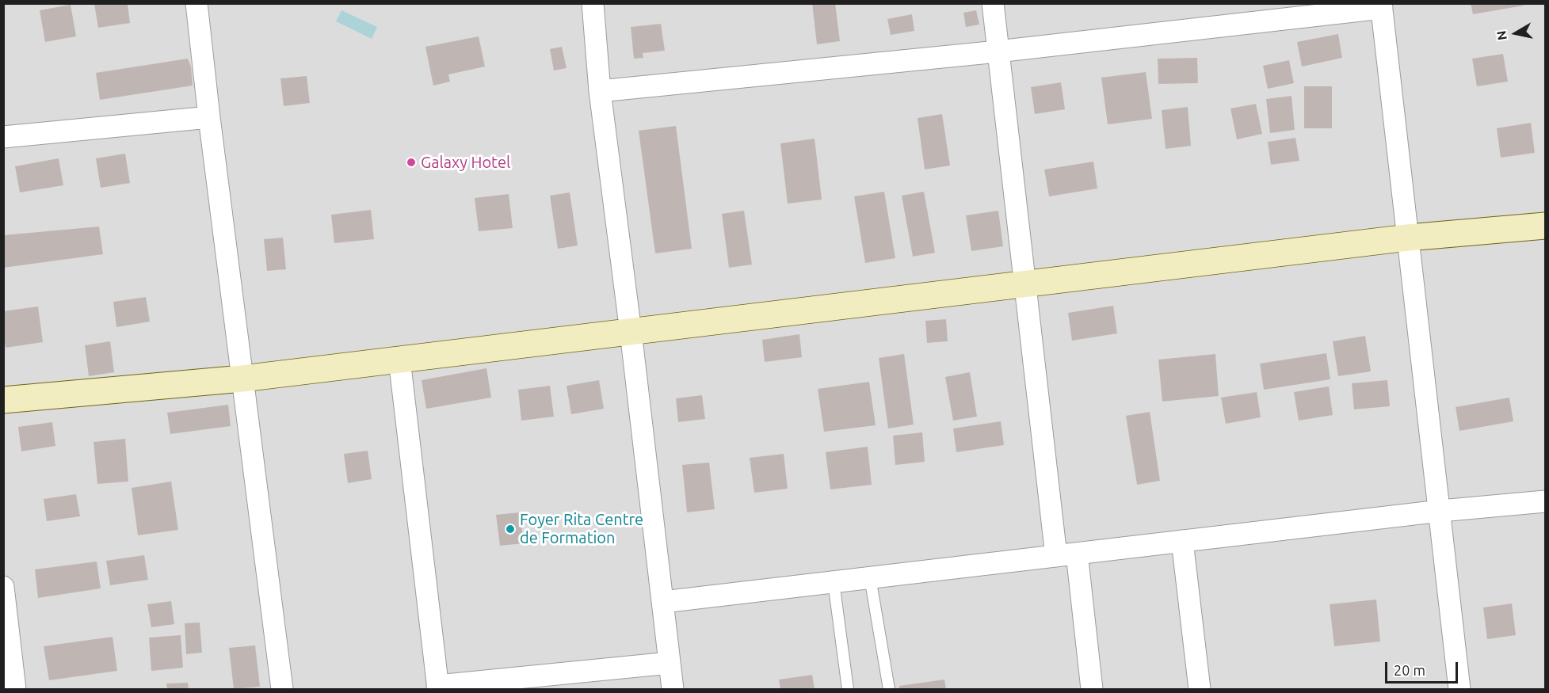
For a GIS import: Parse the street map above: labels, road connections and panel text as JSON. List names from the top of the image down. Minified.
{"places":["Galaxy Hotel","Foyer Rita Centre de Formation"],"scale_bar":"20 m","north":"left"}
